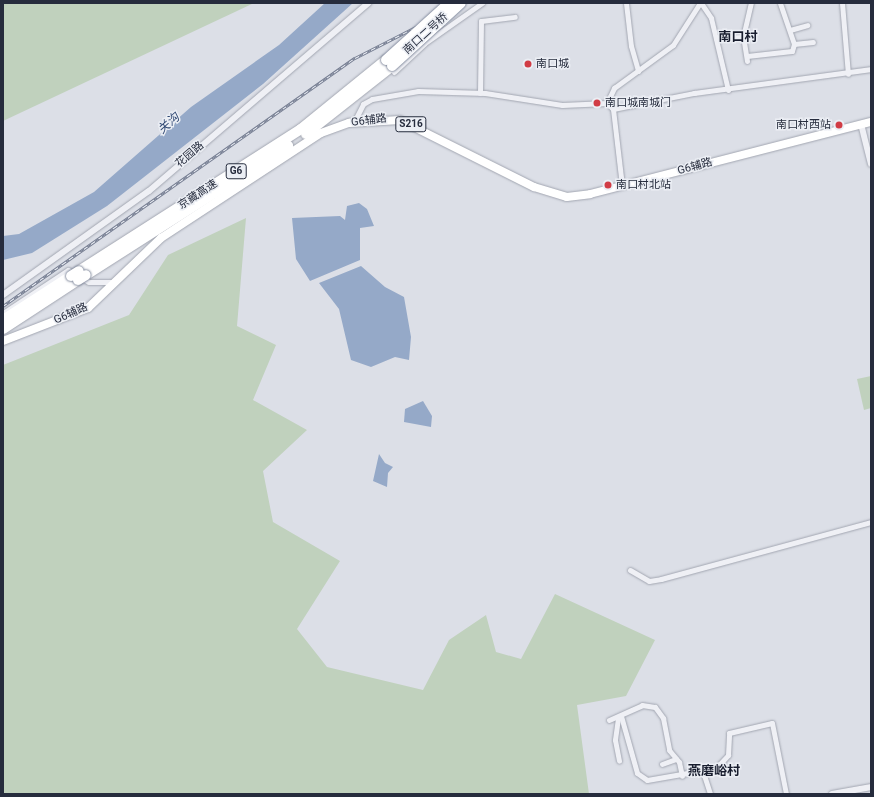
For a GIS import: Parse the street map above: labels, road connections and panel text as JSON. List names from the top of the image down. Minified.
{"streets":{"highway":["南口二号桥"],"main road":["G6辅路","S216"],"street":["花园路"]},"districts":["南口村","燕磨峪村"],"water":["关沟"],"places":["南口城","南口城南城门","南口村西站","南口村北站"]}
